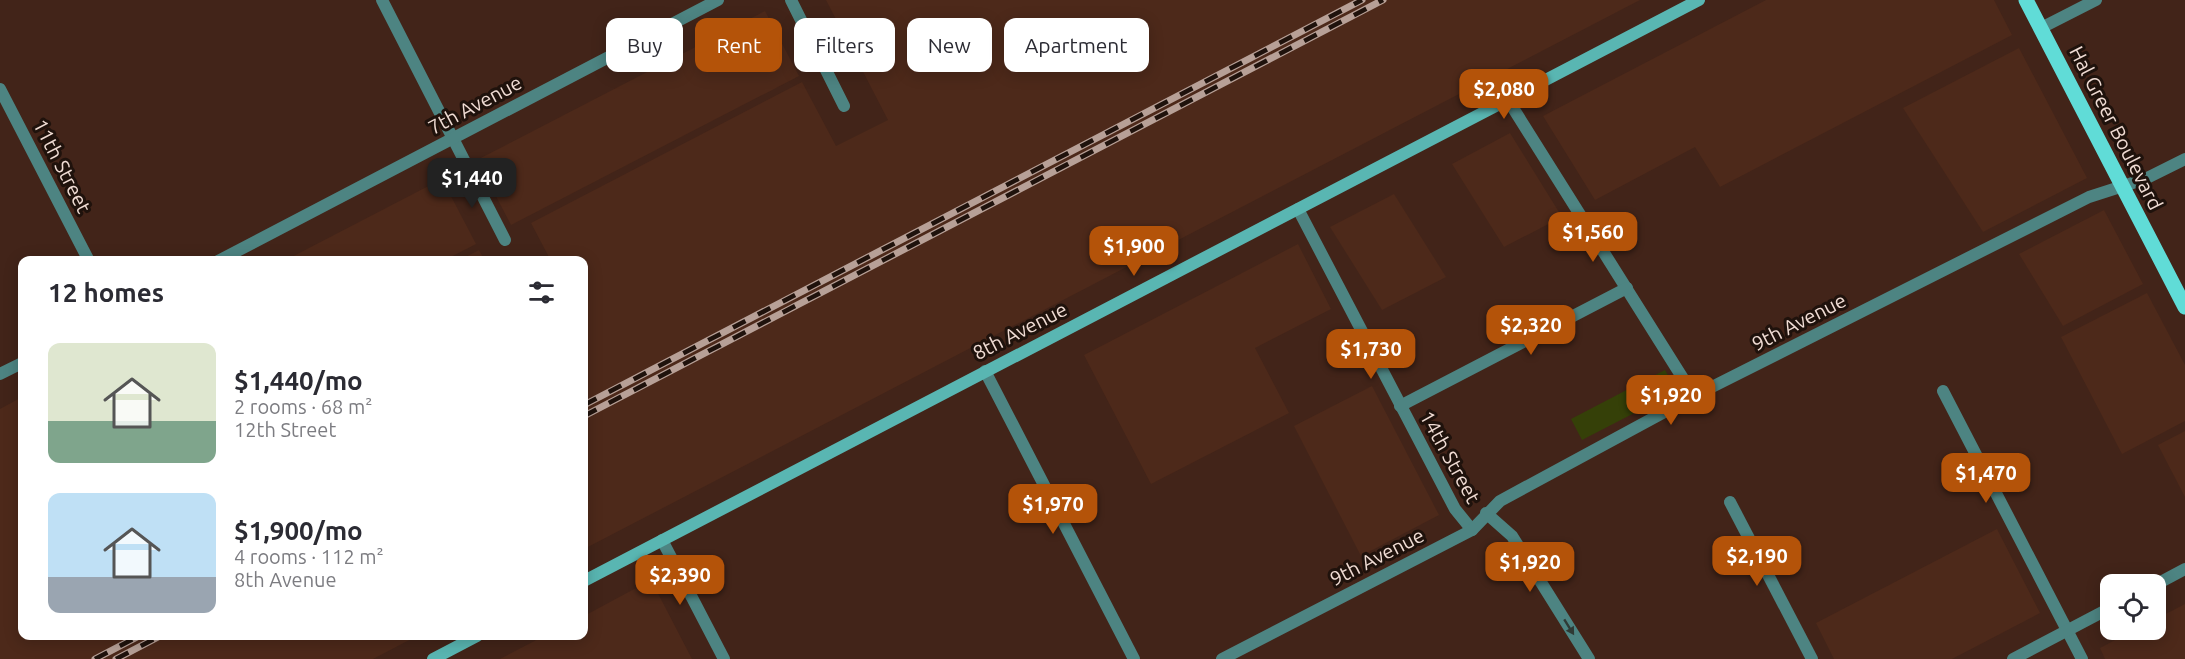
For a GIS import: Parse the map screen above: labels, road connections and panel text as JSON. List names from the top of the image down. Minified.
{"streets":{"main road":["Hal Greer Boulevard","8th Avenue"],"street":["7th Avenue","11th Street","9th Avenue","14th Street"]},"crossings":[["Hal Greer Boulevard","9th Avenue"],["9th Avenue","14th Street"],["8th Avenue","14th Street"]],"page":{"chip":["Buy","Rent","Filters","New","Apartment"],"price":["$2,080","$1,440","$1,560","$1,900","$2,320","$1,730","$1,920","$1,470","$1,970","$2,190","$1,920","$2,390"],"heading":"12 homes","list":[{"name":"$1,440/mo","note":"2 rooms · 68 m² · 12th Street"},{"name":"$1,900/mo","note":"4 rooms · 112 m² · 8th Avenue"}]}}
